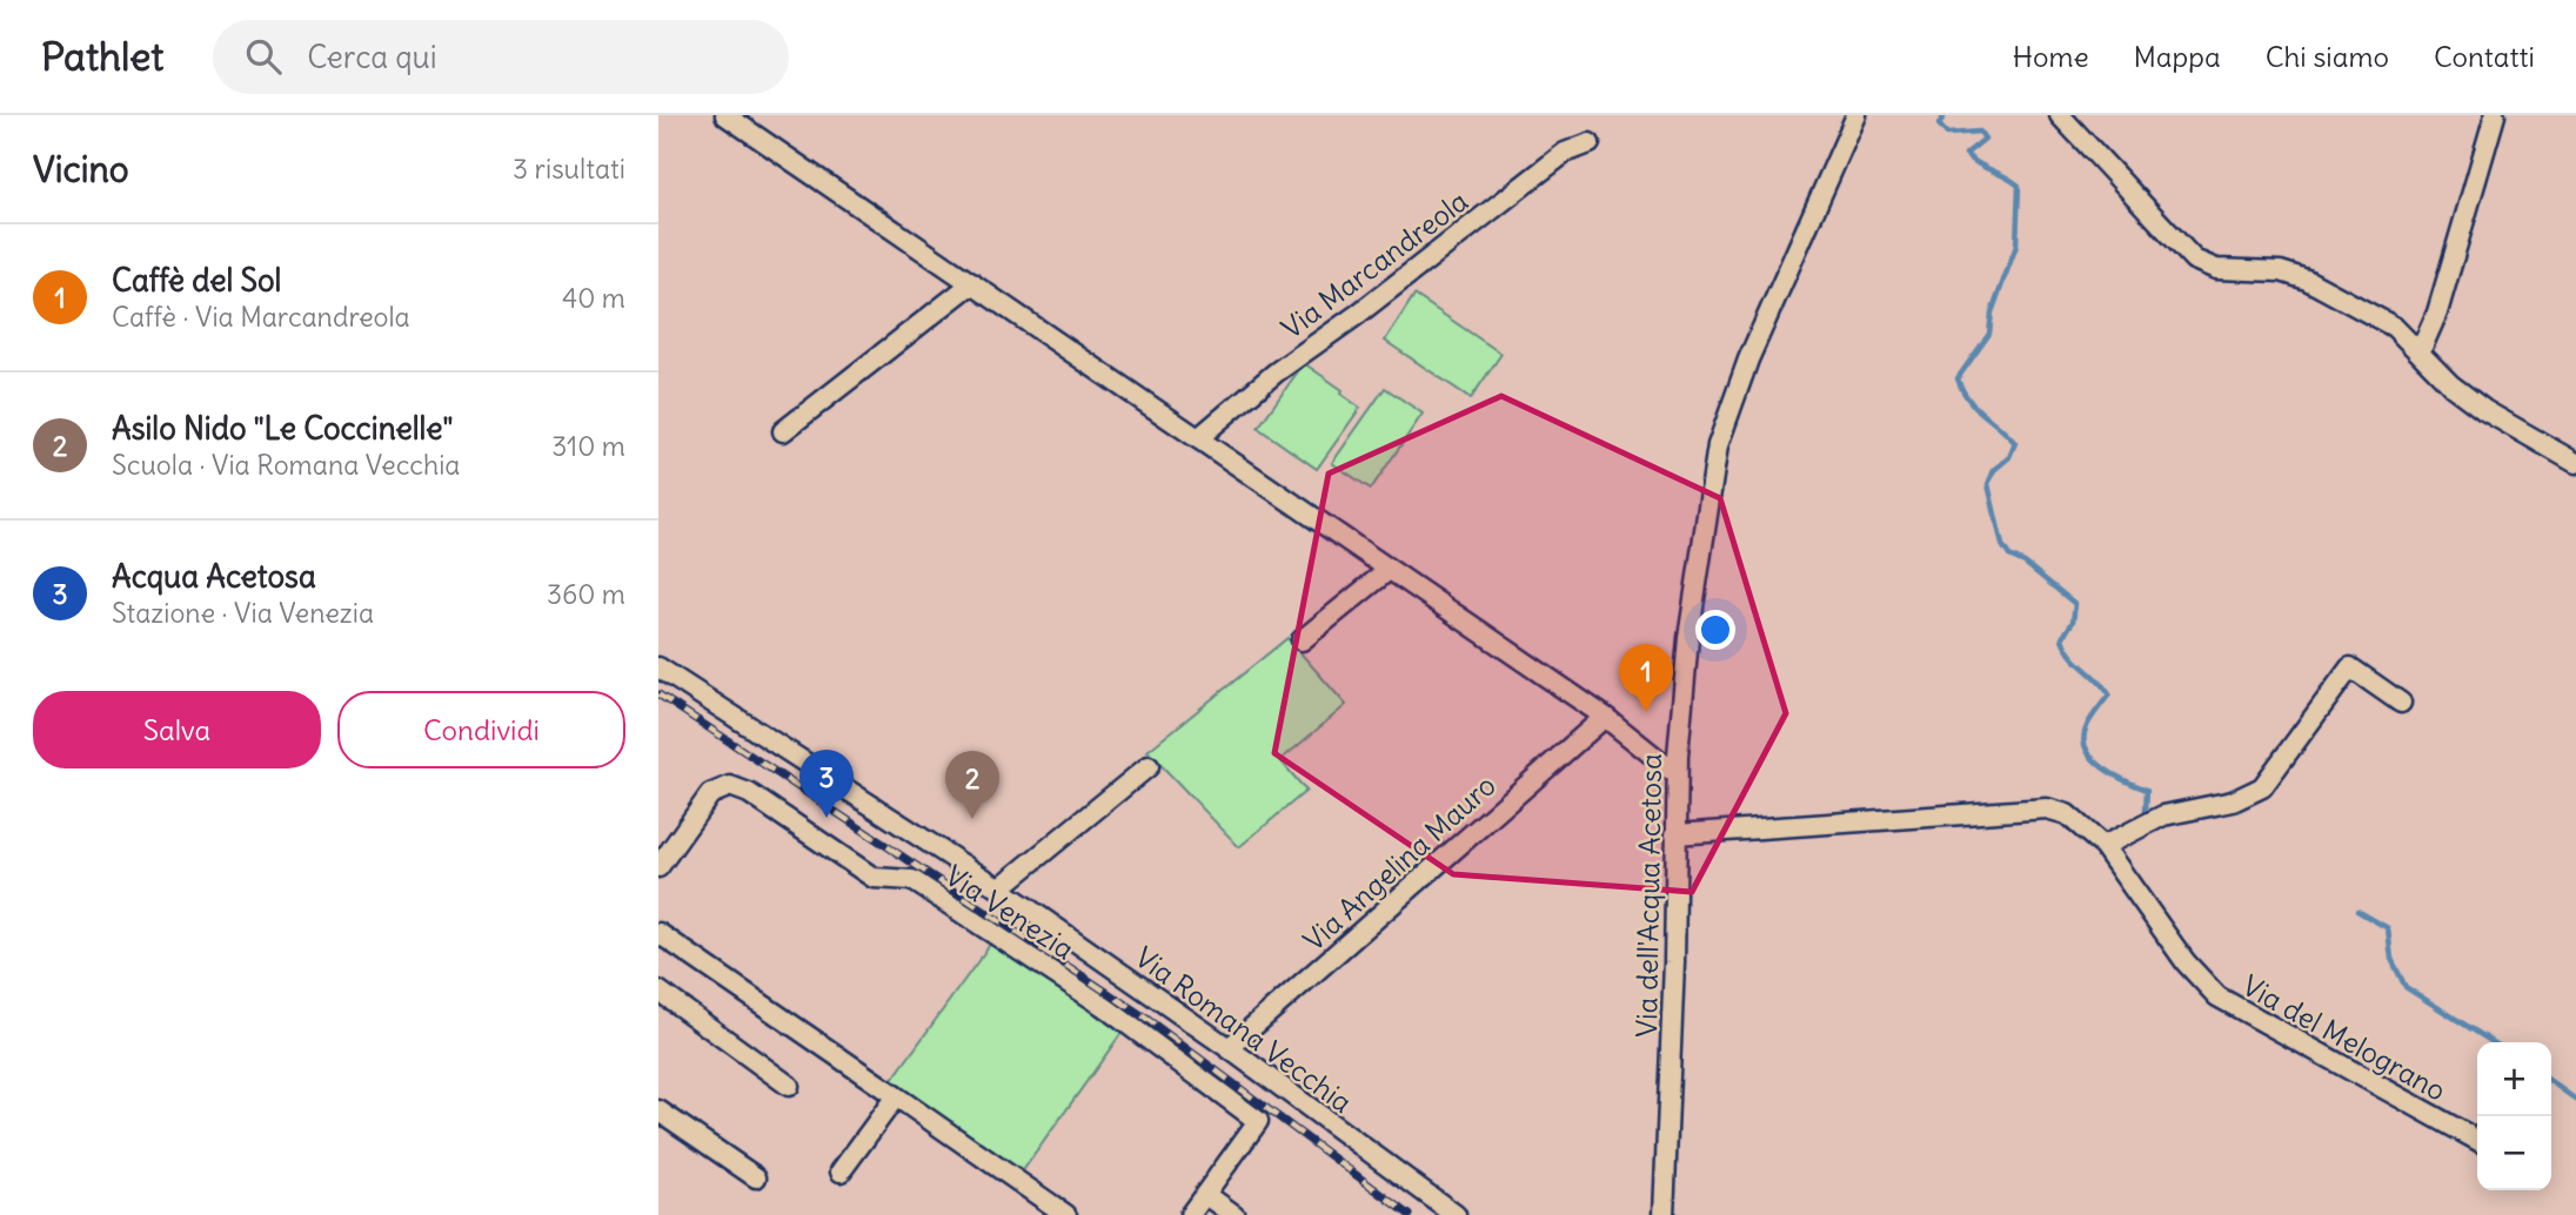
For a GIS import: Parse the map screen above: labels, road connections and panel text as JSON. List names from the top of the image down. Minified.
{"streets":{"street":["Via Marcandreola","Via Angelina Mauro","Via dell'Acqua Acetosa","Via Venezia","Via Romana Vecchia","Via del Melograno"]},"crossings":[["Via Angelina Mauro","Via Romana Vecchia"],["Via dell'Acqua Acetosa","Via del Melograno"]],"page":{"header":"Pathlet","search":"Cerca qui","nav":["Home","Mappa","Chi siamo","Contatti"],"heading":["Vicino","3 risultati"],"list":[{"mark":"1","name":"Caffè del Sol","note":"Caffè · Via Marcandreola","value":"40 m"},{"mark":"2","name":"Asilo Nido \"Le Coccinelle\"","note":"Scuola · Via Romana Vecchia","value":"310 m"},{"mark":"3","name":"Acqua Acetosa","note":"Stazione · Via Venezia","value":"360 m"}],"pins":["1","3","2"],"buttons":["Salva","Condividi"],"map_buttons":["+","−"]}}
